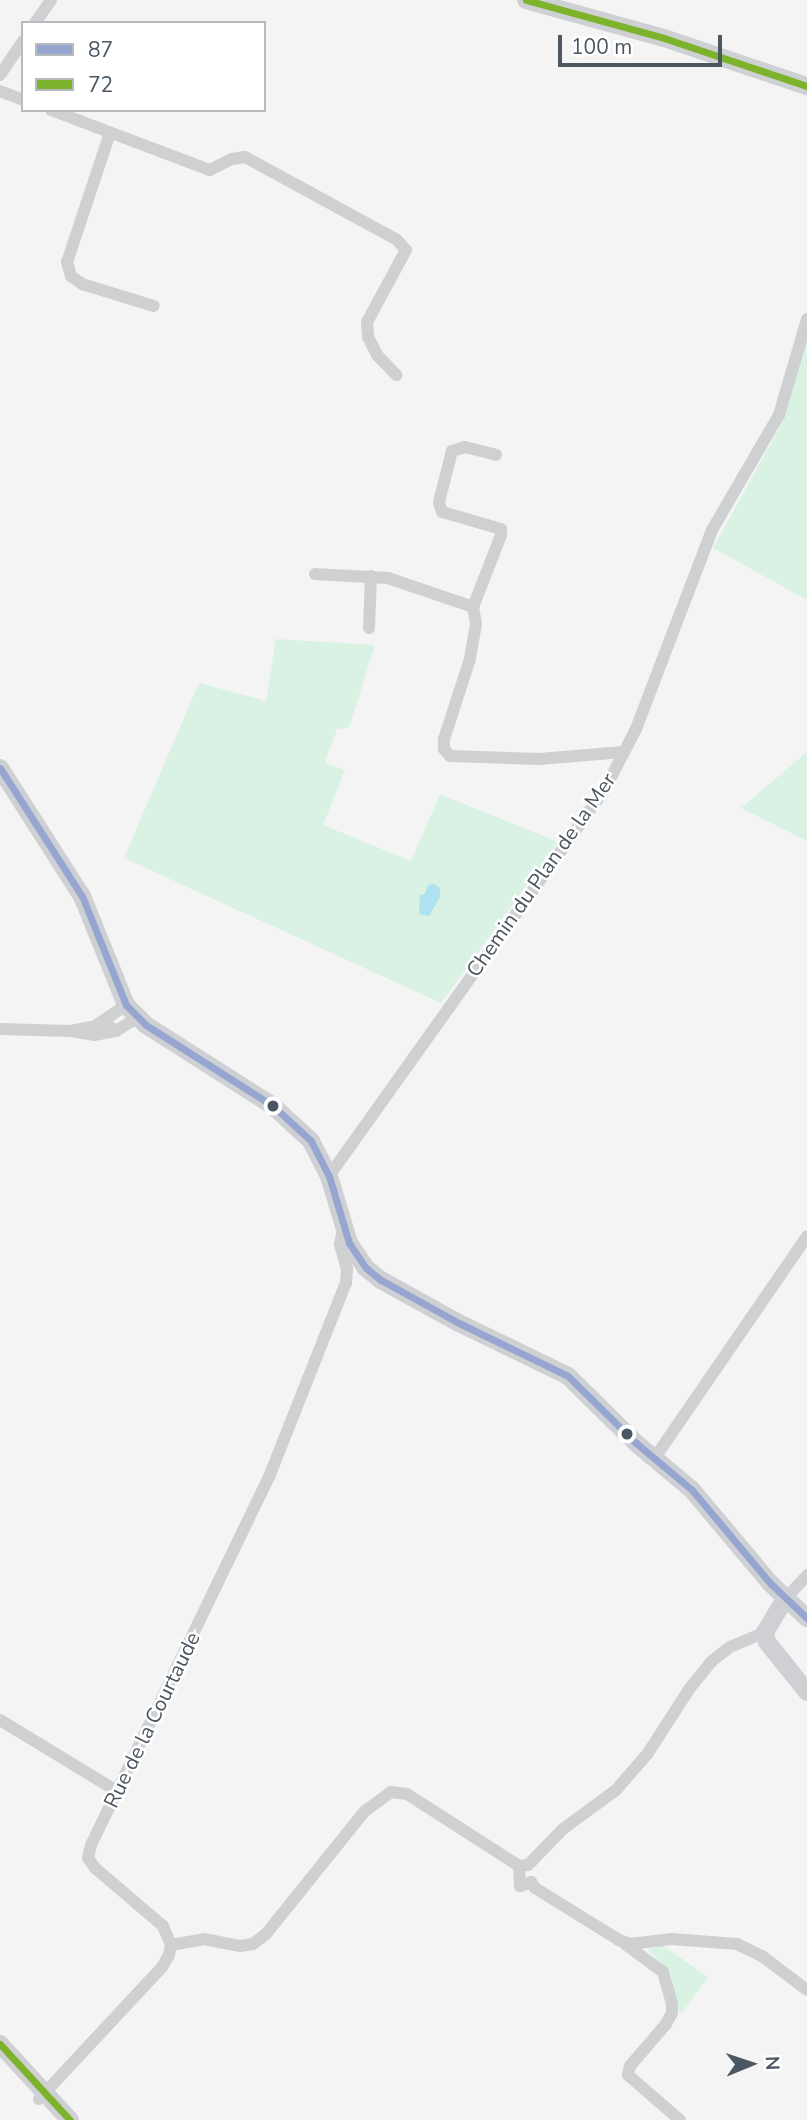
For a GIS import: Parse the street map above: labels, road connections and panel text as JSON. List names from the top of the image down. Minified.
{"streets":{"street":["Chemin du Plan de la Mer","Rue de la Courtaude"]},"lines":["transit line 72","transit line 87"],"legend":["87","72"],"scale_bar":"100 m","north":"right"}
